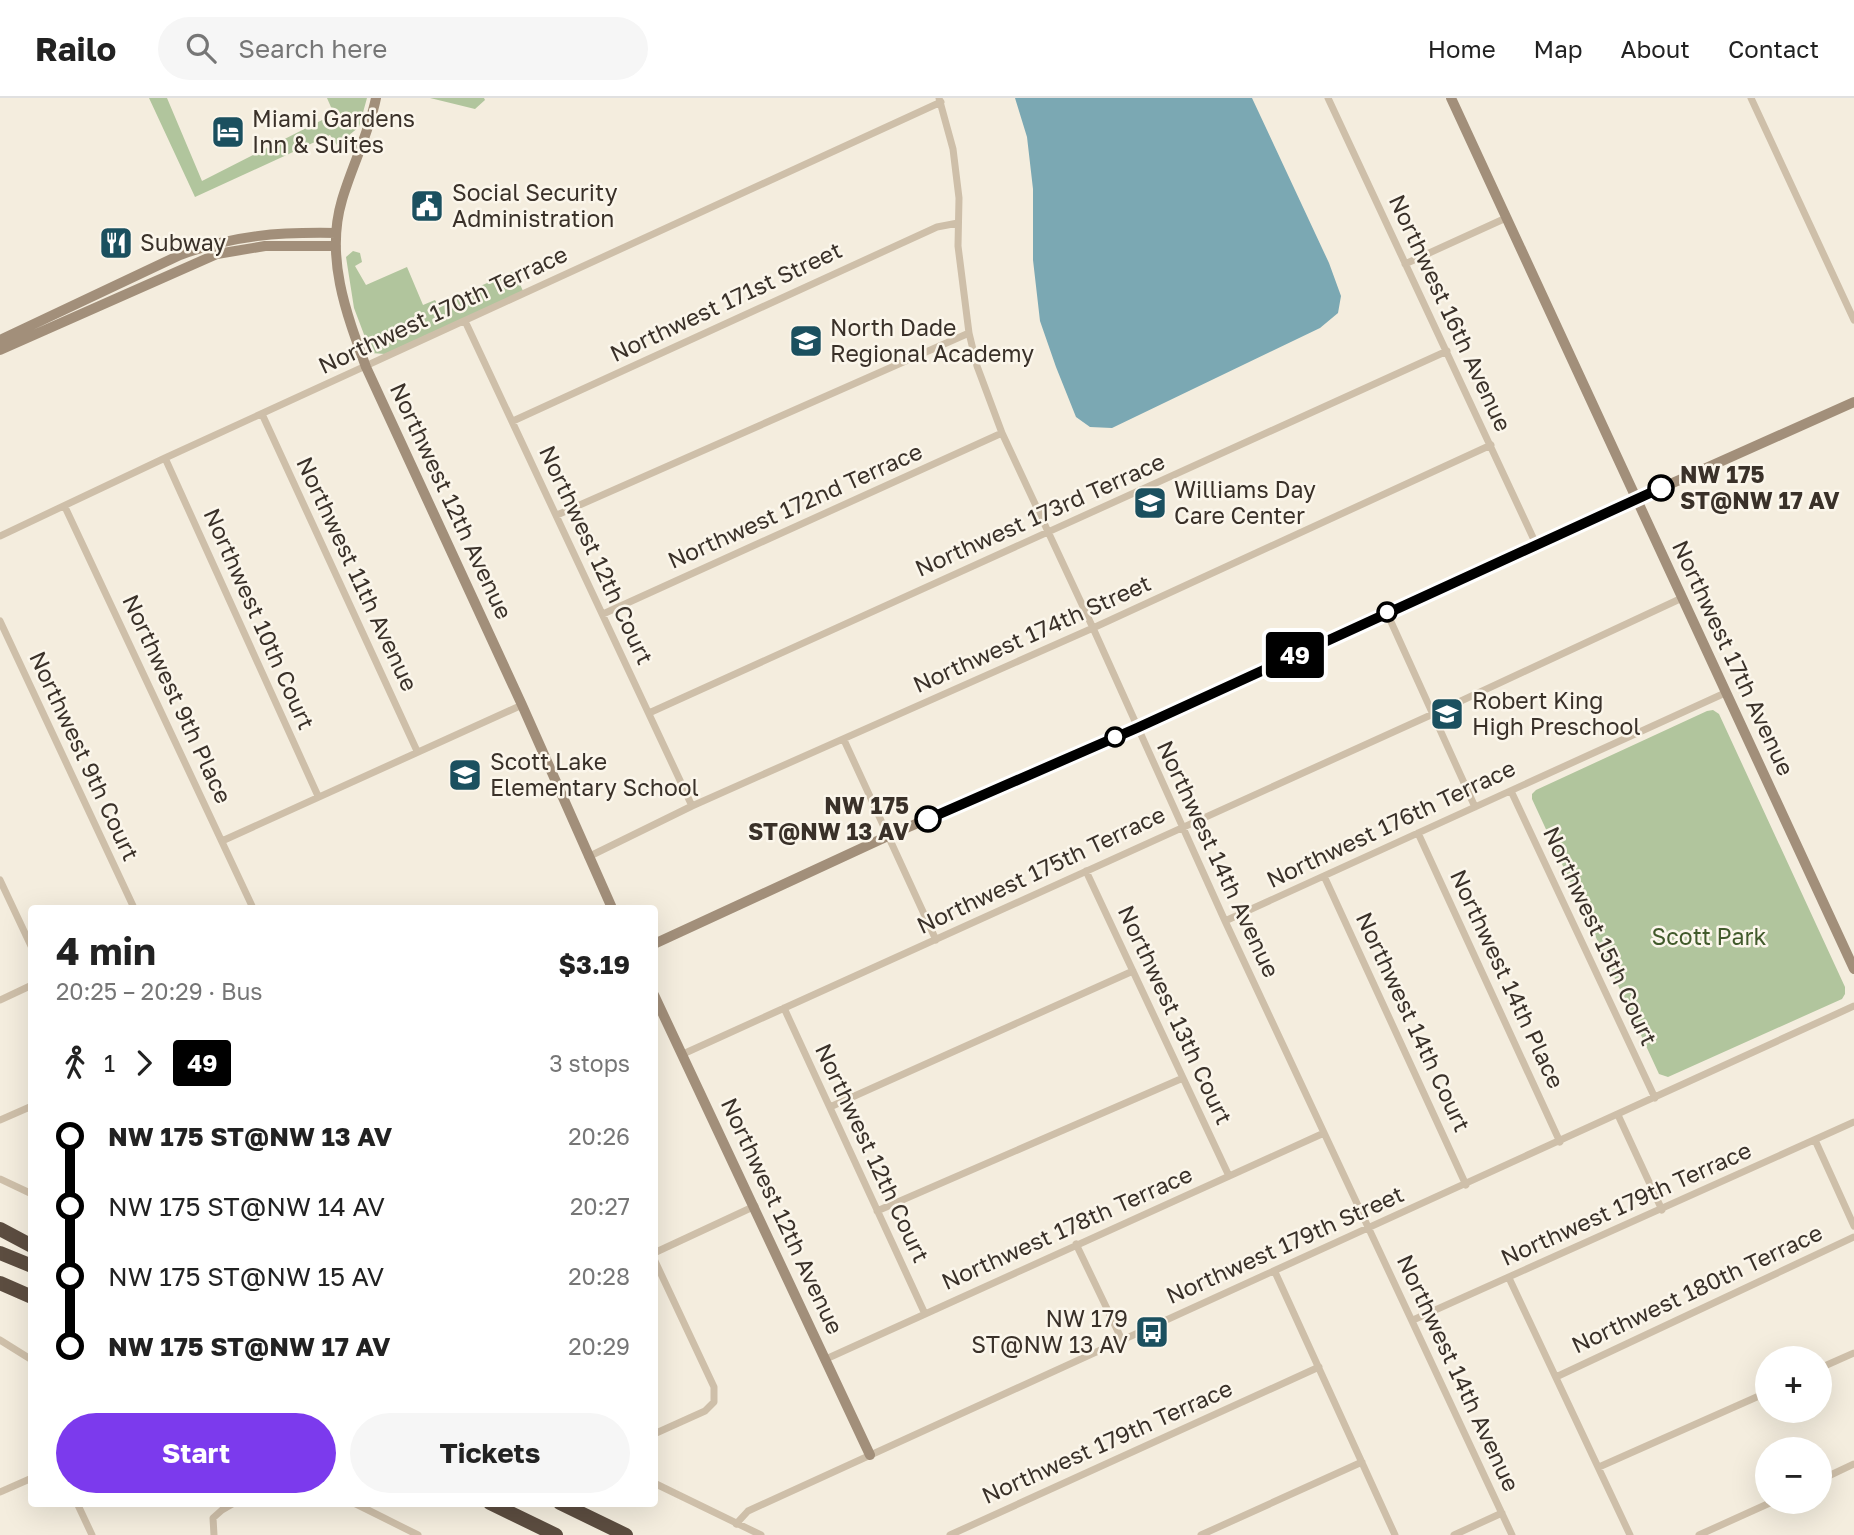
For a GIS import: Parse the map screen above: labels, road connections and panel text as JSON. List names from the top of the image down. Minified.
{"streets":{"street":["Northwest 171st Street","Northwest 170th Terrace","Northwest 16th Avenue","Northwest 12th Avenue","Northwest 172nd Terrace","Northwest 173rd Terrace","Northwest 12th Court","Northwest 11th Avenue","Northwest 10th Court","Northwest 174th Street","Northwest 17th Avenue","Northwest 9th Place","Northwest 9th Court","Northwest 176th Terrace","Northwest 14th Avenue","Northwest 175th Terrace","Northwest 15th Court","Northwest 14th Place","Northwest 13th Court","Northwest 14th Court","Northwest 179th Terrace","Northwest 178th Terrace","Northwest 179th Street","Northwest 180th Terrace"]},"crossings":[["Northwest 171st Street","Northwest 12th Court"],["Northwest 171st Street","Northwest 14th Avenue"],["Northwest 170th Terrace","Northwest 12th Avenue"],["Northwest 170th Terrace","Northwest 12th Court"],["Northwest 170th Terrace","Northwest 11th Avenue"],["Northwest 170th Terrace","Northwest 10th Court"],["Northwest 170th Terrace","Northwest 9th Place"],["Northwest 170th Terrace","Northwest 14th Avenue"],["Northwest 16th Avenue","Northwest 173rd Terrace"],["Northwest 16th Avenue","Northwest 174th Street"],["Northwest 12th Avenue","Northwest 174th Street"],["Northwest 12th Avenue","Northwest 175th Terrace"],["Northwest 12th Avenue","Northwest 178th Terrace"],["Northwest 12th Avenue","Northwest 179th Street"],["Northwest 172nd Terrace","Northwest 12th Court"],["Northwest 172nd Terrace","Northwest 14th Avenue"],["Northwest 173rd Terrace","Northwest 12th Court"],["Northwest 173rd Terrace","Northwest 14th Avenue"],["Northwest 12th Court","Northwest 174th Street"],["Northwest 12th Court","Northwest 175th Terrace"],["Northwest 12th Court","Northwest 178th Terrace"],["Northwest 174th Street","Northwest 14th Avenue"],["Northwest 17th Avenue","Northwest 176th Terrace"],["Northwest 17th Avenue","Northwest 175th Terrace"],["Northwest 176th Terrace","Northwest 14th Avenue"],["Northwest 176th Terrace","Northwest 15th Court"],["Northwest 176th Terrace","Northwest 14th Place"],["Northwest 176th Terrace","Northwest 14th Court"],["Northwest 14th Avenue","Northwest 175th Terrace"],["Northwest 14th Avenue","Northwest 179th Terrace"],["Northwest 14th Avenue","Northwest 178th Terrace"],["Northwest 14th Avenue","Northwest 179th Street"],["Northwest 175th Terrace","Northwest 13th Court"],["Northwest 15th Court","Northwest 179th Street"],["Northwest 14th Place","Northwest 179th Street"],["Northwest 13th Court","Northwest 178th Terrace"],["Northwest 14th Court","Northwest 179th Street"]],"parks":["Scott Park"],"places":{"hotel":["Miami Gardens Inn & Suites"],"public building":["Social Security Administration"],"restaurant":["Subway"],"school or university":["North Dade Regional Academy","Williams Day Care Center","Robert King High Preschool","Scott Lake Elementary School"],"other":["NW 175 ST@NW 17 AV","NW 175 ST@NW 13 AV"],"bus stop":["NW 179 ST@NW 13 AV"]},"lines":["bus line 49"],"page":{"header":"Railo","search":"Search here","nav":["Home","Map","About","Contact"],"on_map":"49","heading":["4 min","20:25 – 20:29 · Bus","$3.19"],"legs":["1","49","3 stops"],"list":[{"name":"NW 175 ST@NW 13 AV","value":"20:26"},{"name":"NW 175 ST@NW 14 AV","value":"20:27"},{"name":"NW 175 ST@NW 15 AV","value":"20:28"},{"name":"NW 175 ST@NW 17 AV","value":"20:29"}],"map_buttons":["+","−"],"buttons":["Start","Tickets"]}}
